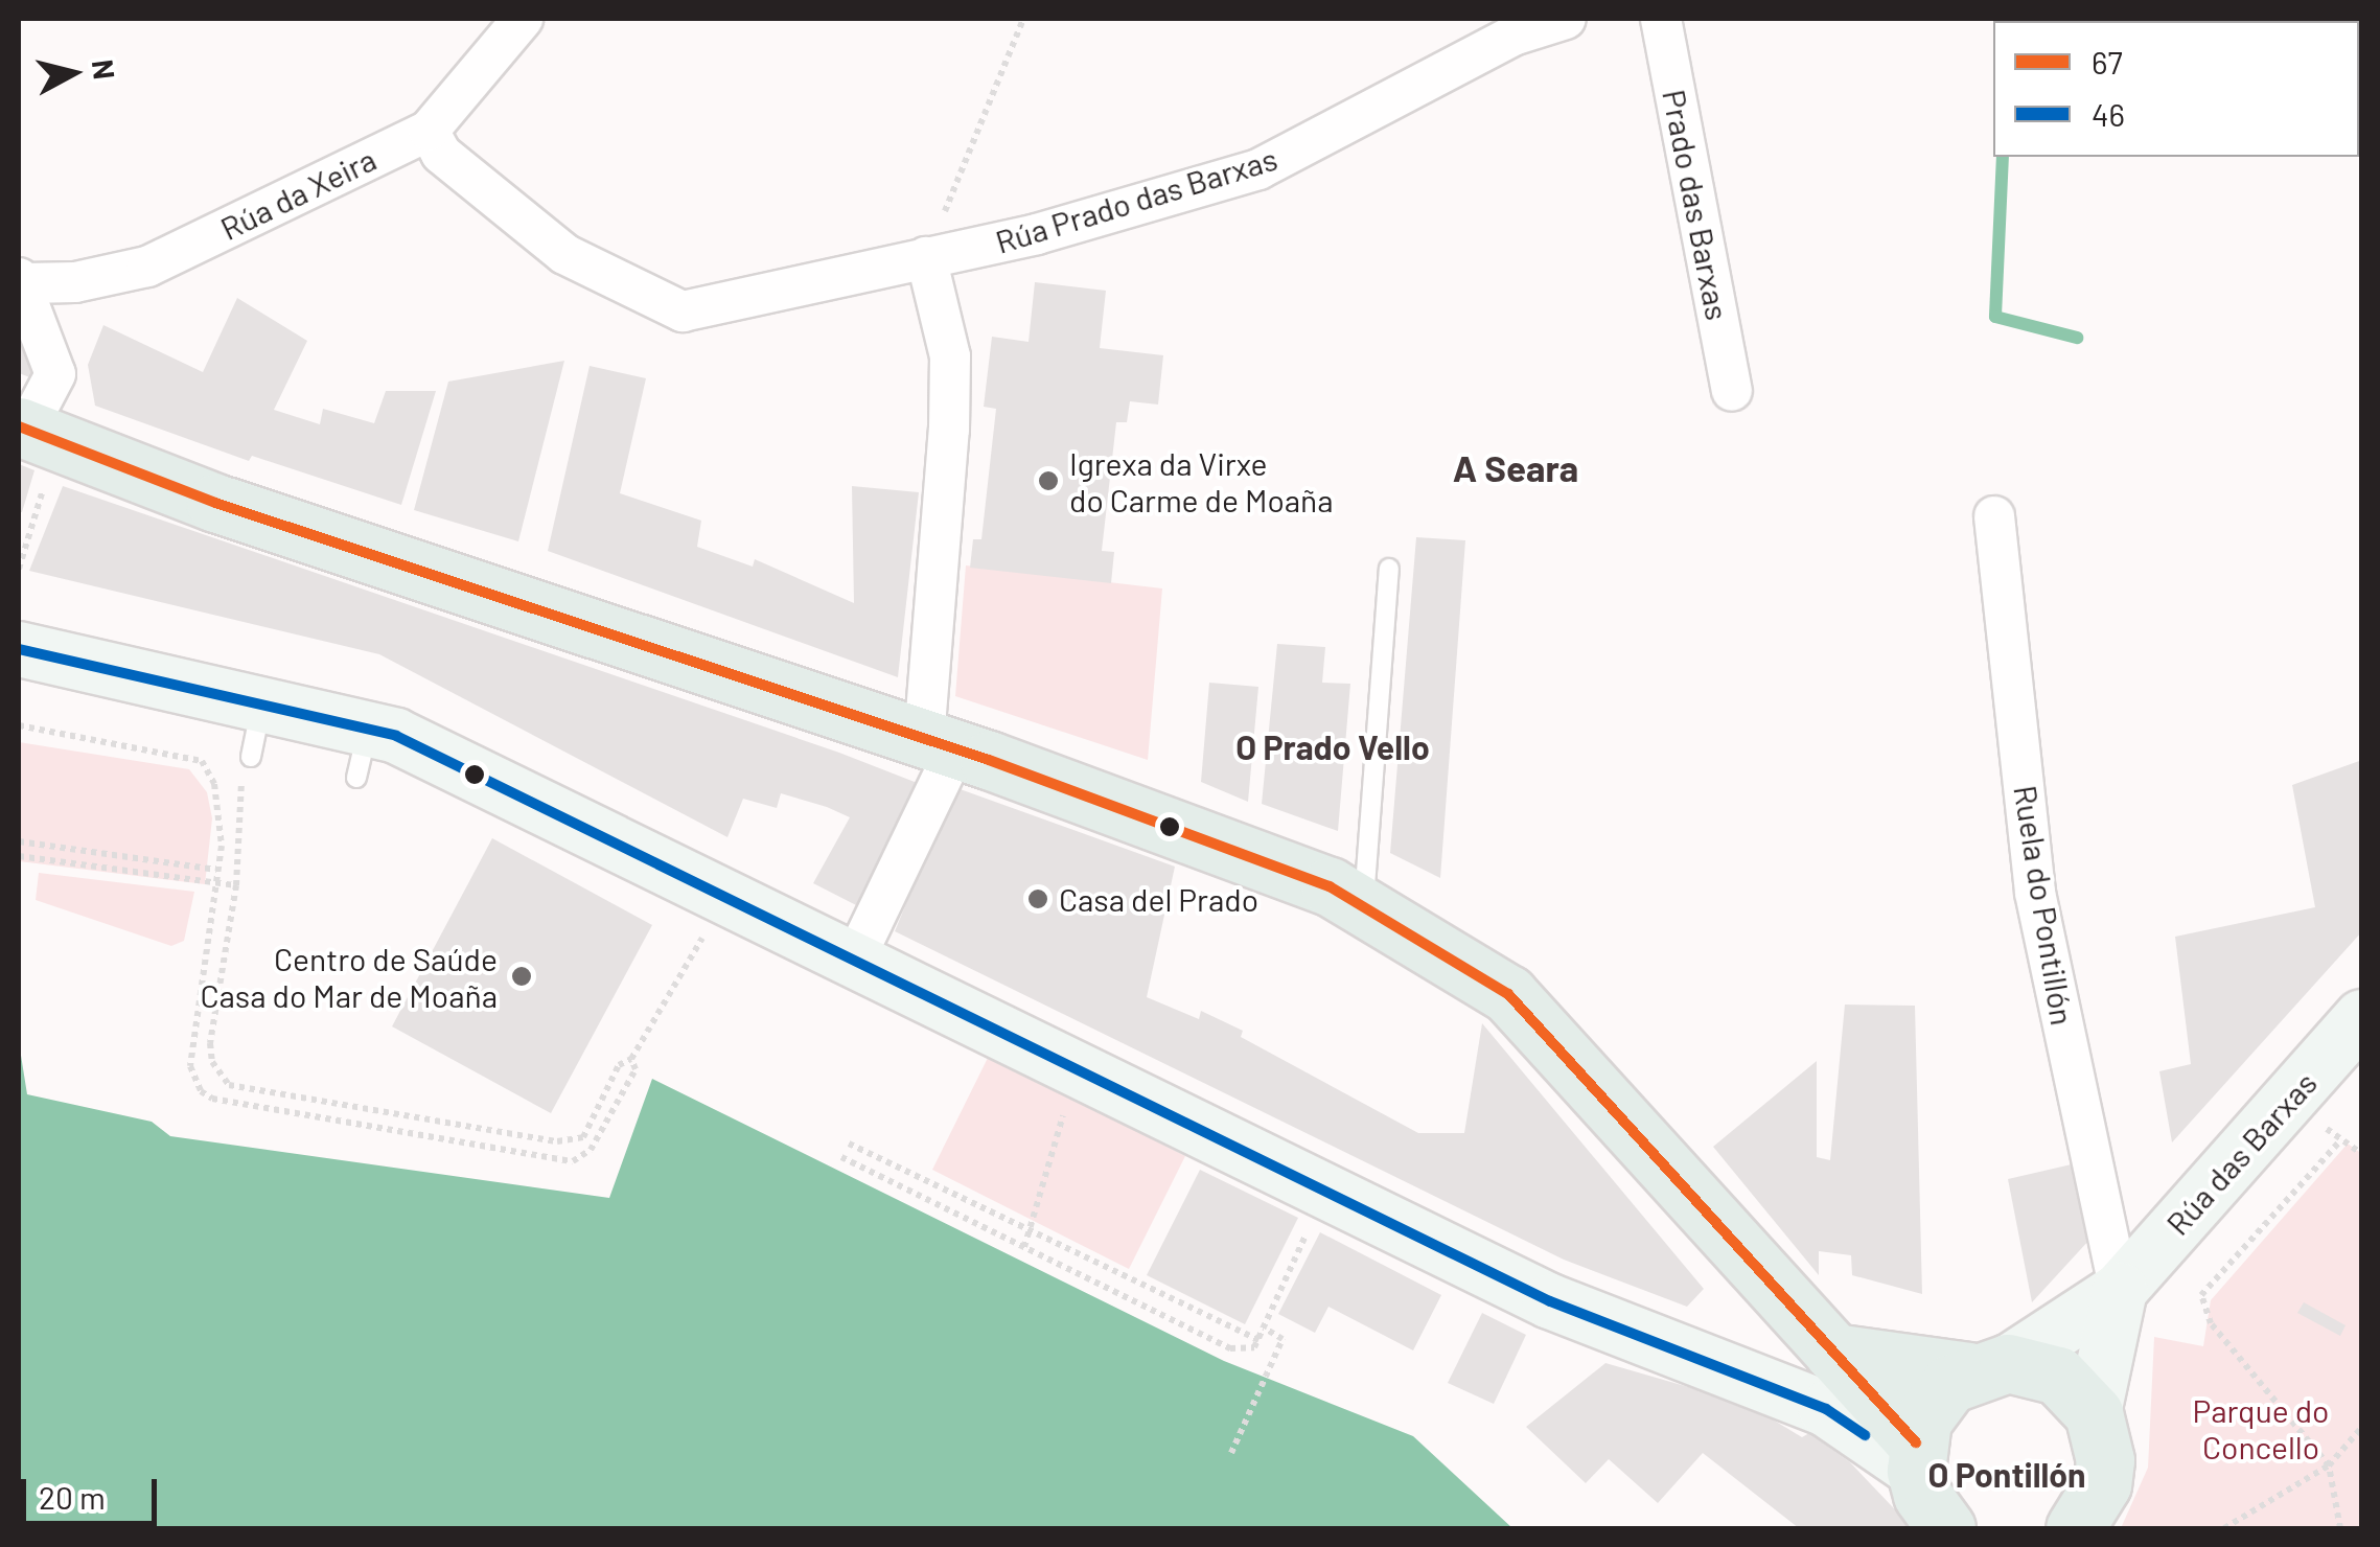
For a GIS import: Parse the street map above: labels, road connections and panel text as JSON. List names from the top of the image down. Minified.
{"streets":{"street":["Rúa da Xeira","Rúa Prado das Barxas","Prado das Barxas","Ruela do Pontillón","Rúa das Barxas"]},"crossings":[["Rúa da Xeira","Rúa Prado das Barxas"],["Ruela do Pontillón","Rúa das Barxas"]],"districts":["A Seara","O Prado Vello","O Pontillón"],"parks":["Parque do Concello"],"places":["Igrexa da Virxe do Carme de Moaña","Casa del Prado","Centro de Saúde Casa do Mar de Moaña"],"lines":["transit line 67","transit line 46"],"legend":["67","46"],"scale_bar":"20 m","north":"right"}
